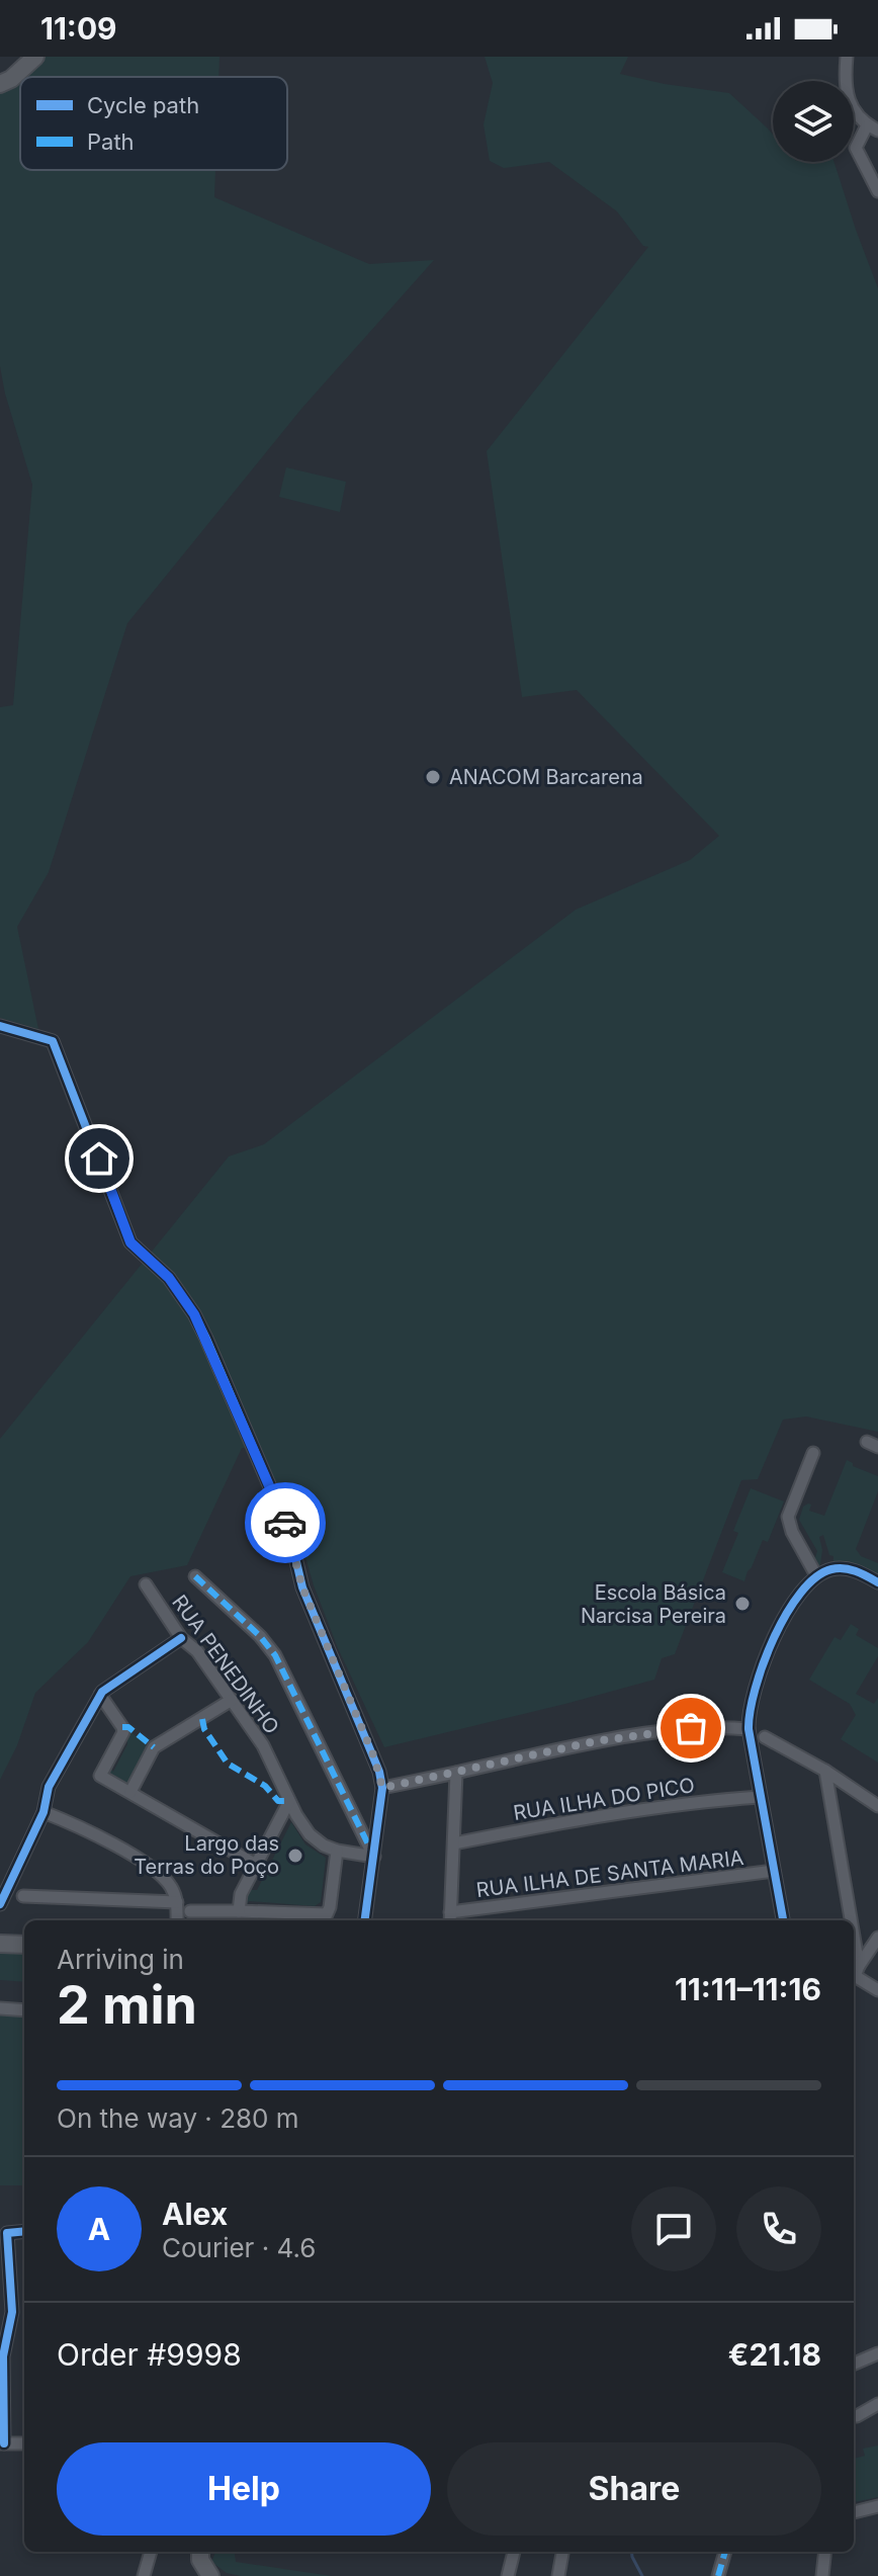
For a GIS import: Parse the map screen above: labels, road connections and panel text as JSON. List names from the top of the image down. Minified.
{"streets":{"street":["RUA PENEDINHO","RUA ILHA DO PICO","RUA ILHA DE SANTA MARIA"]},"places":["ANACOM Barcarena","Escola Básica Narcisa Pereira","Largo das Terras do Poço"],"legend":["Cycle path","Path"],"page":{"status":"11:09","heading":["2 min","Arriving in","11:11–11:16"],"panel":["Alex","Courier · 4.6","Order #9998","€21.18"],"bar":"On the way · 280 m","round":"A","buttons":["Help","Share"]}}
